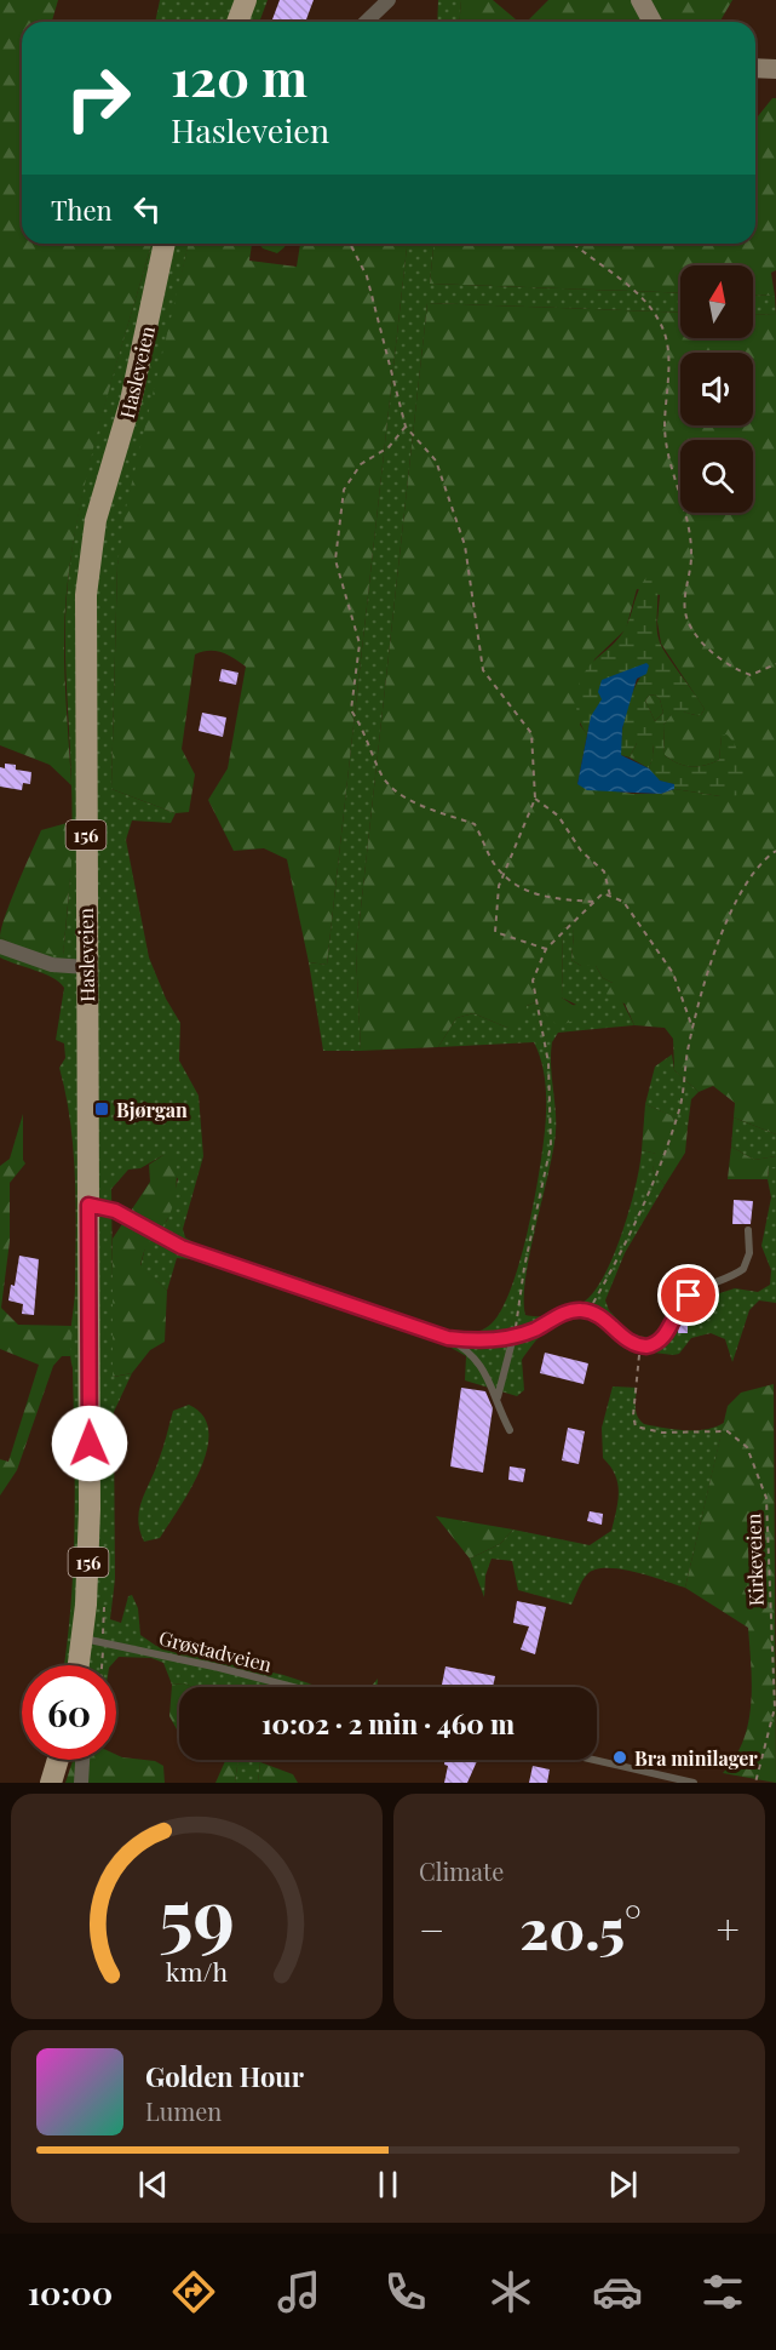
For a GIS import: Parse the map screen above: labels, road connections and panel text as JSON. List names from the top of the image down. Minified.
{"streets":{"main road":["Hasleveien","156"],"lane":["Grøstadveien"],"path":["Kirkeveien"]},"crossings":[["Hasleveien","Grøstadveien"]],"places":{"transit":["Bjørgan"],"other":["Bra minilager"]},"north":"top","page":{"turn":["120 m","Hasleveien"],"then":"Then","limit":"60","trip":"10:02 · 2 min · 460 m","tile":"Climate","heat":["−","20.5°","+"],"song":["Golden Hour","Lumen"],"tabs":"10:00","gauge":["59","km/h"]}}
